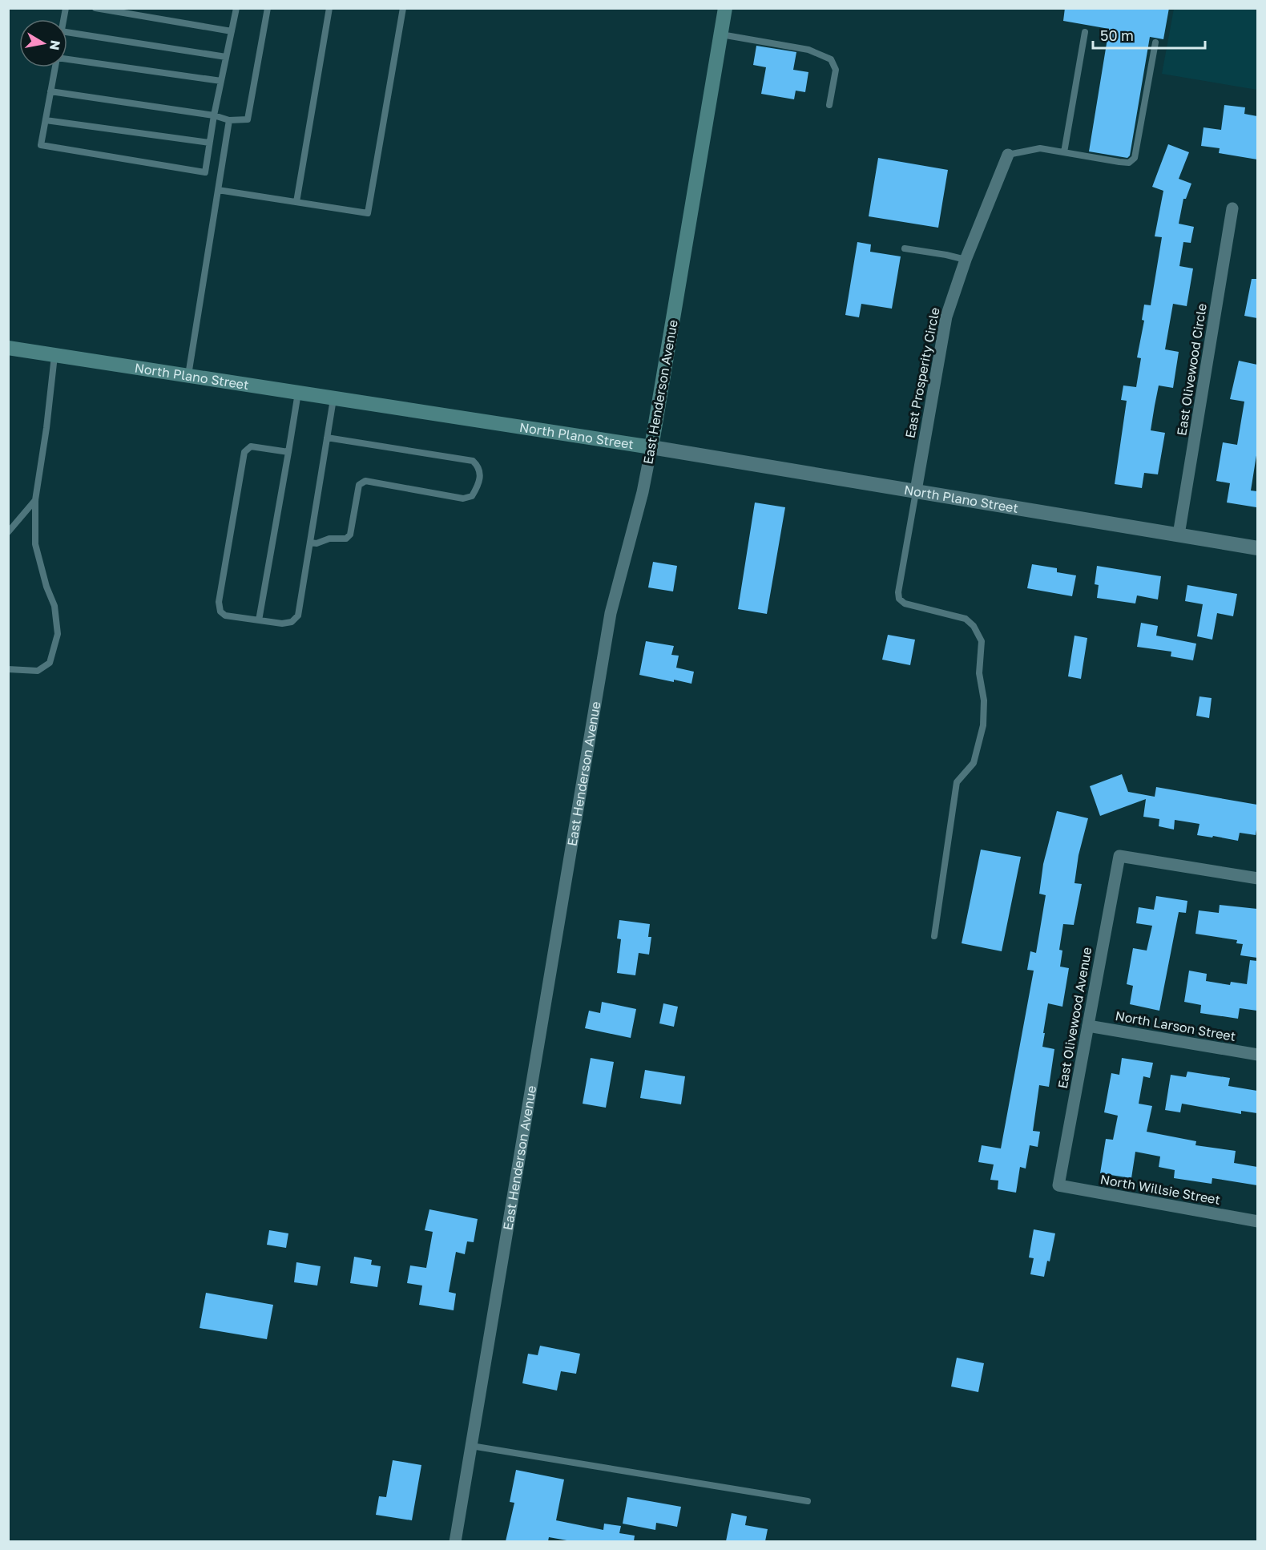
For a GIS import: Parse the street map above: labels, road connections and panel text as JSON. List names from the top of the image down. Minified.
{"streets":{"main road":["North Plano Street","East Henderson Avenue"],"street":["East Olivewood Circle","East Prosperity Circle","East Olivewood Avenue","North Larson Street","North Willsie Street"]},"crossings":[["East Olivewood Circle","North Plano Street"],["East Prosperity Circle","North Plano Street"],["North Plano Street","East Henderson Avenue"],["East Olivewood Avenue","North Larson Street"],["East Olivewood Avenue","North Willsie Street"]],"scale_bar":"50 m","north":"right"}
